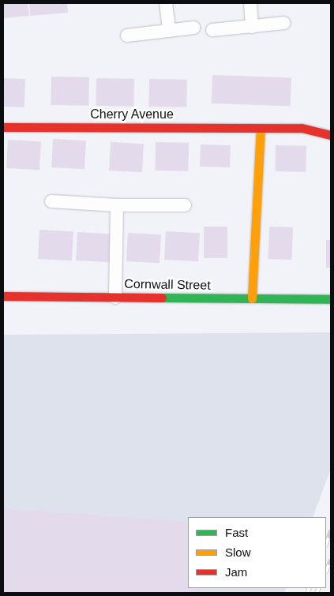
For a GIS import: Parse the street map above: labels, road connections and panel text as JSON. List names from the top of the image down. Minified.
{"streets":{"street":["Cherry Avenue","Cornwall Street"]},"legend":["Fast","Slow","Jam"]}
